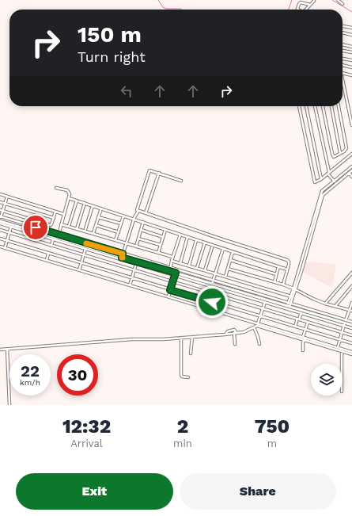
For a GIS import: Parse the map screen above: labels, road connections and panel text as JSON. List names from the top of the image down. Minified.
{"page":{"turn":["150 m","Turn right"],"speed":"22 km/h","limit":"30","eta":["12:32","Arrival","2","min","750","m"],"buttons":["Exit","Share"]}}
